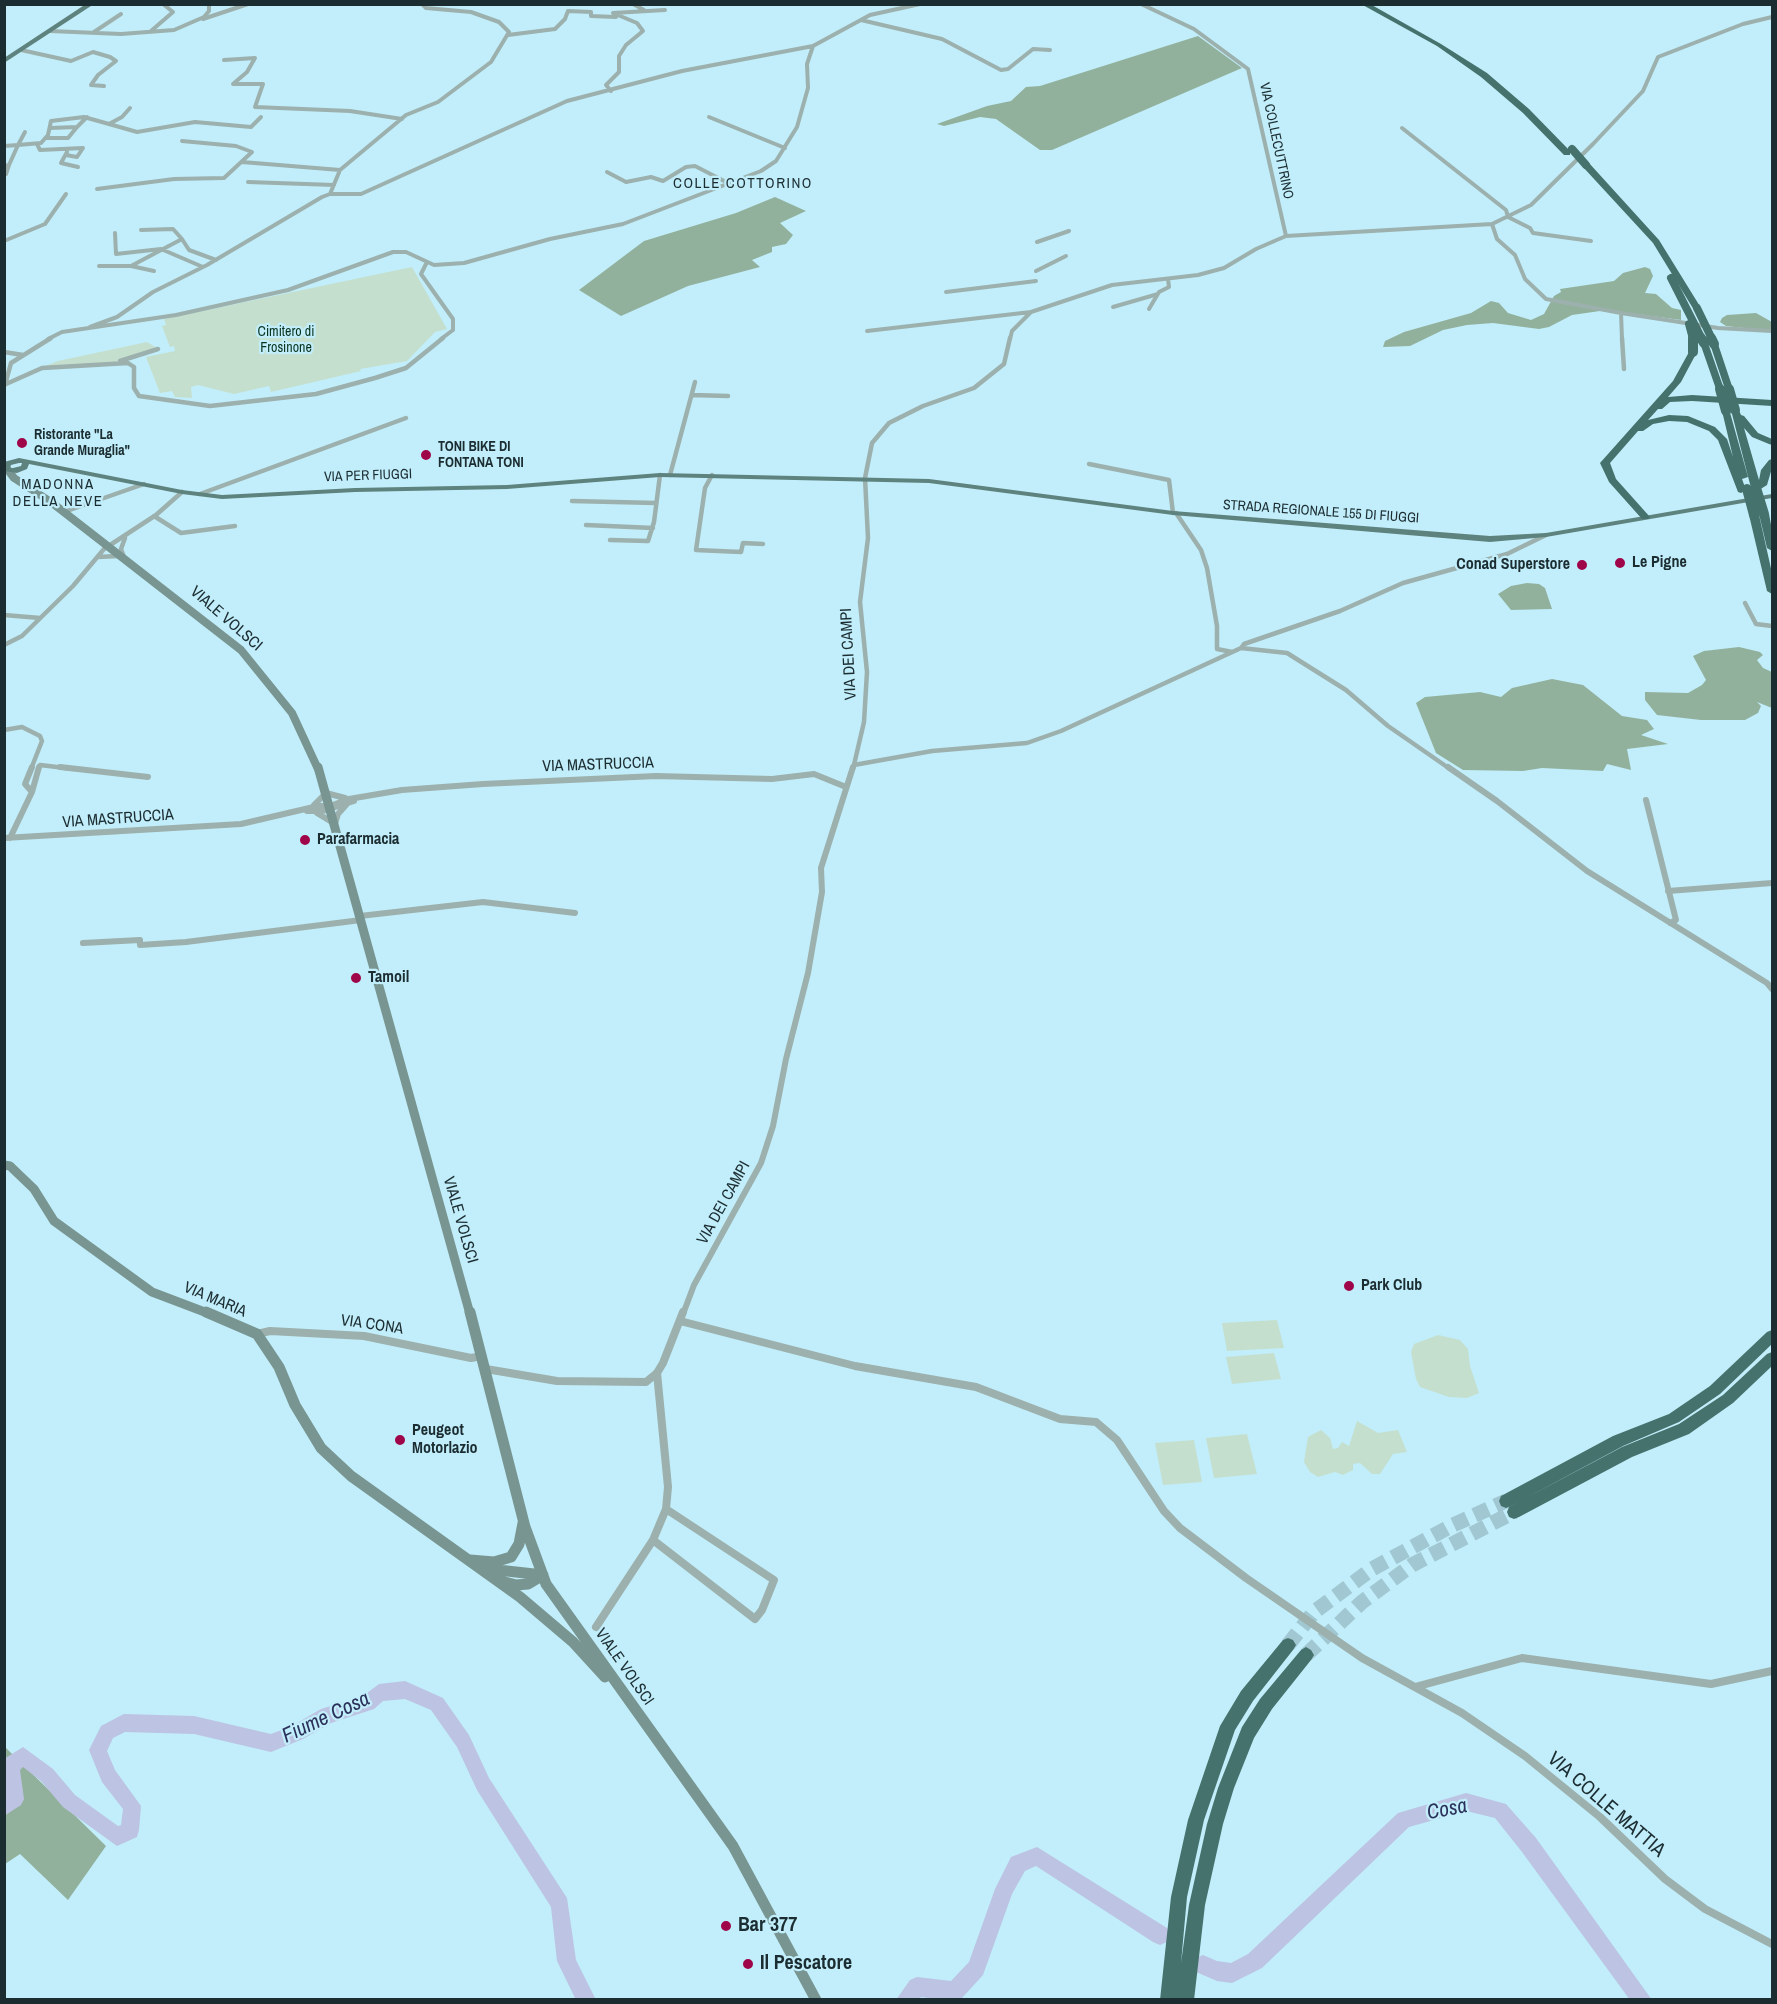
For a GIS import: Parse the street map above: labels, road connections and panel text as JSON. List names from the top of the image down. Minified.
{"streets":{"main road":["VIA PER FIUGGI","STRADA REGIONALE 155 DI FIUGGI","VIALE VOLSCI","VIA MARIA"],"street":["VIA COLLECUTTRINO","VIA DEI CAMPI","VIA MASTRUCCIA","VIA CONA","VIA COLLE MATTIA"]},"crossings":[["VIA COLLECUTTRINO","VIA DEI CAMPI"],["VIA PER FIUGGI","STRADA REGIONALE 155 DI FIUGGI"],["VIA PER FIUGGI","VIALE VOLSCI"],["VIA PER FIUGGI","VIA DEI CAMPI"],["STRADA REGIONALE 155 DI FIUGGI","VIA DEI CAMPI"],["VIALE VOLSCI","VIA MASTRUCCIA"],["VIALE VOLSCI","VIA CONA"],["VIA DEI CAMPI","VIA MASTRUCCIA"],["VIA DEI CAMPI","VIA COLLE MATTIA"],["VIA MARIA","VIA CONA"]],"districts":["COLLE COTTORINO","MADONNA DELLA NEVE"],"water":["Fiume Cosa","Cosa"],"parks":["Cimitero di Frosinone"],"places":["Ristorante \"La Grande Muraglia\"","TONI BIKE DI FONTANA TONI","Le Pigne","Conad Superstore","Parafarmacia","Tamoil","Park Club","Peugeot Motorlazio","Bar 377","Il Pescatore"]}
